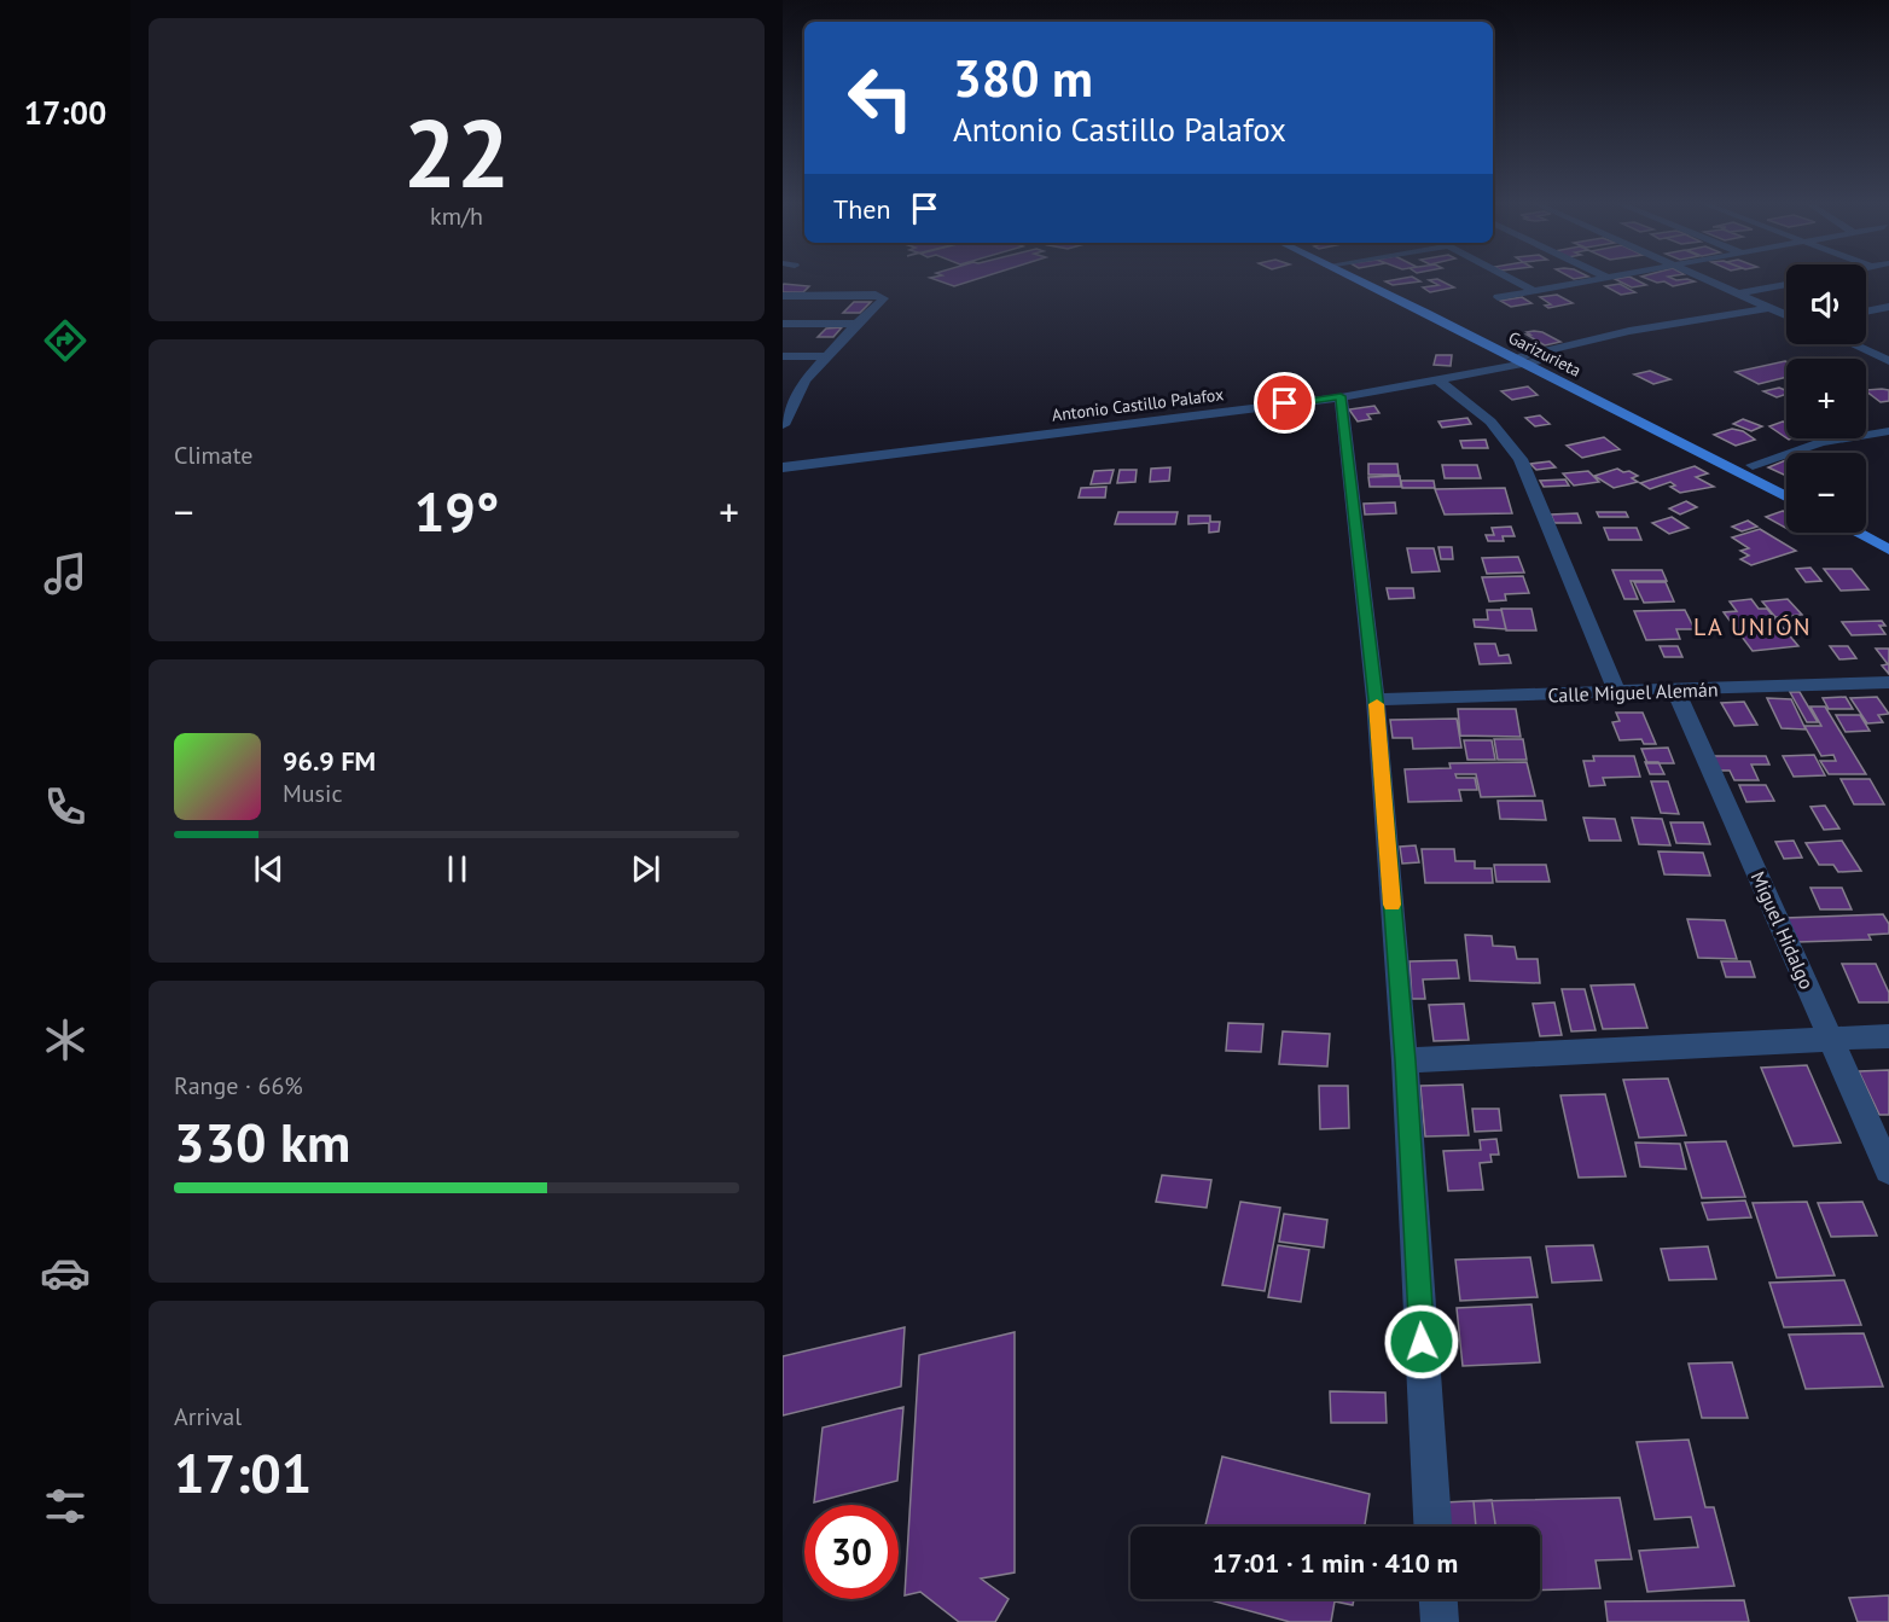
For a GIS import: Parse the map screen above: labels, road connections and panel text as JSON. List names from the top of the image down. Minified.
{"streets":{"main road":["Garizurieta"],"street":["Antonio Castillo Palafox","Calle Miguel Alemán","Miguel Hidalgo"]},"crossings":[["Garizurieta","Antonio Castillo Palafox"],["Calle Miguel Alemán","Miguel Hidalgo"]],"districts":["LA UNIÓN"],"page":{"tabs":"17:00","tile":[["22","km/h"],"Climate",["Range · 66%","330 km"],["Arrival","17:01"]],"turn":["380 m","Antonio Castillo Palafox"],"then":"Then","map_buttons":["+","−"],"heat":["−","19°","+"],"song":["96.9 FM","Music"],"limit":"30","trip":"17:01 · 1 min · 410 m"}}
